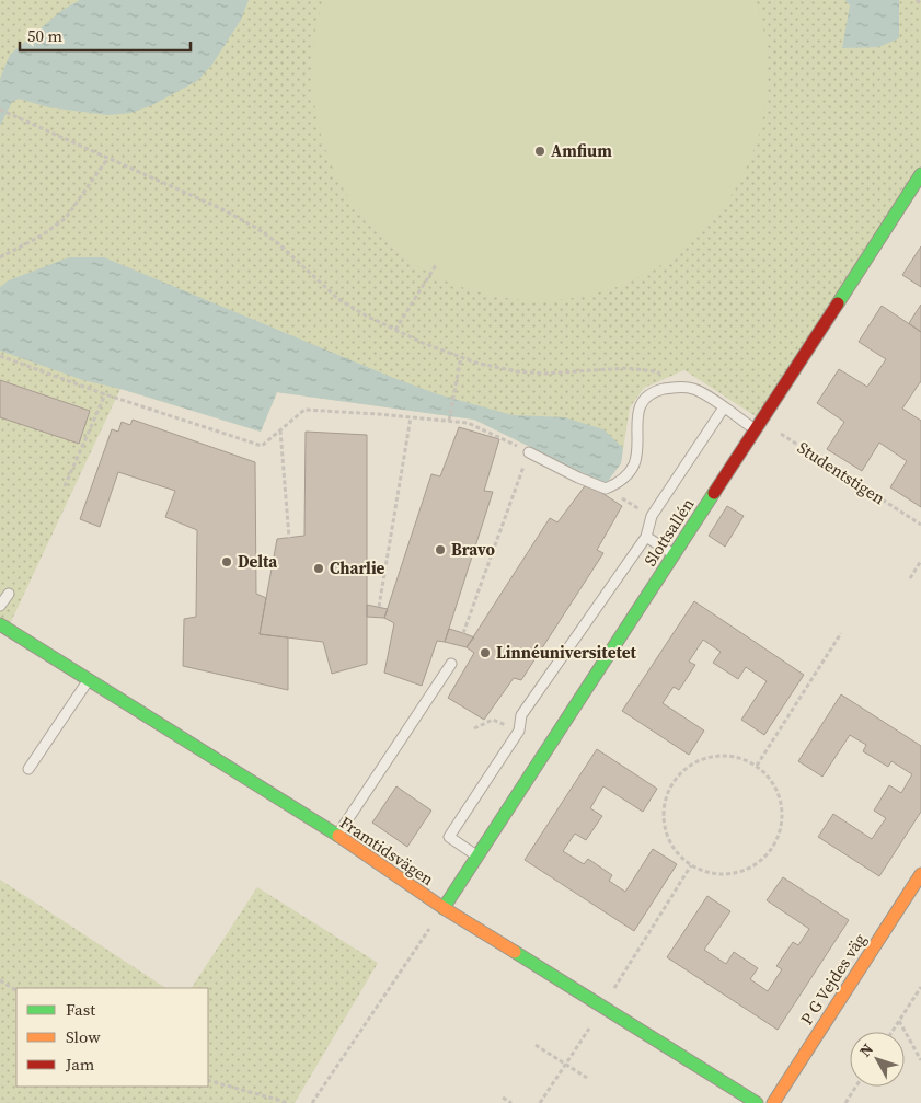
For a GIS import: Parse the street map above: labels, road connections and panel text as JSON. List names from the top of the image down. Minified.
{"streets":{"street":["Slottsallén","Framtidsvägen","P G Vejdes väg"],"path":["Studentstigen"]},"crossings":[["Studentstigen","Slottsallén"],["Slottsallén","Framtidsvägen"]],"places":["Amfium","Bravo","Delta","Charlie","Linnéuniversitetet"],"legend":["Fast","Slow","Jam"],"scale_bar":"50 m","north":"top left"}
